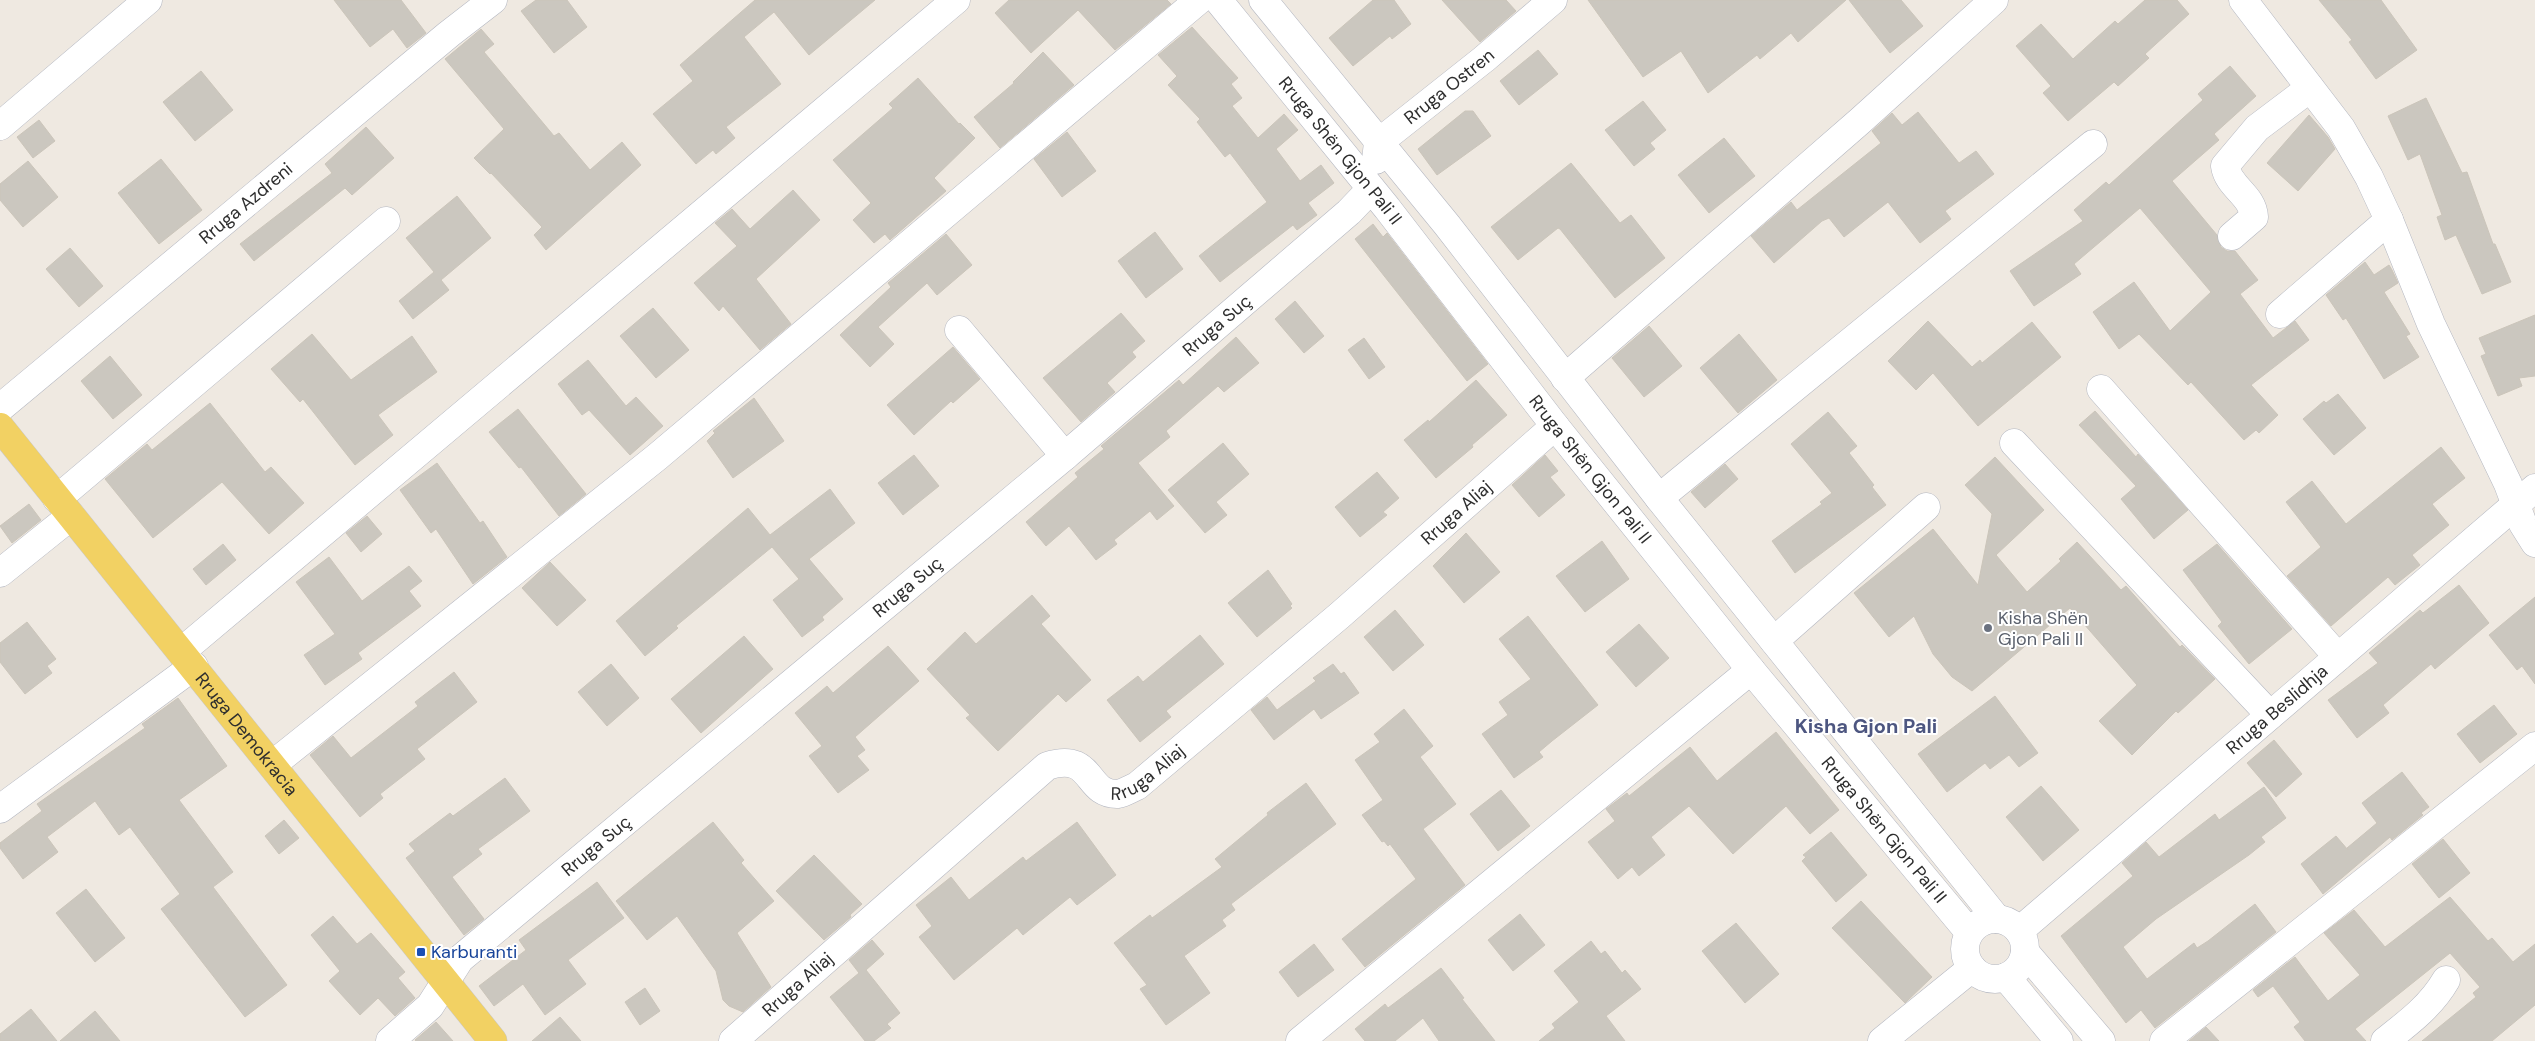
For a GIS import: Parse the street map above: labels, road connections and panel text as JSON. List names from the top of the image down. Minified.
{"streets":{"main road":["Rruga Demokracia"],"street":["Rruga Ostren","Rruga Shën Gjon Pali II","Rruga Azdreni","Rruga Suç","Rruga Aliaj","Rruga Beslidhja"]},"crossings":[["Rruga Ostren","Rruga Shën Gjon Pali II"],["Rruga Shën Gjon Pali II","Rruga Suç"],["Rruga Shën Gjon Pali II","Rruga Aliaj"],["Rruga Shën Gjon Pali II","Rruga Beslidhja"],["Rruga Suç","Rruga Demokracia"]],"districts":["Kisha Gjon Pali"],"places":{"other":["Kisha Shën Gjon Pali II"],"transit":["Karburanti"]}}
